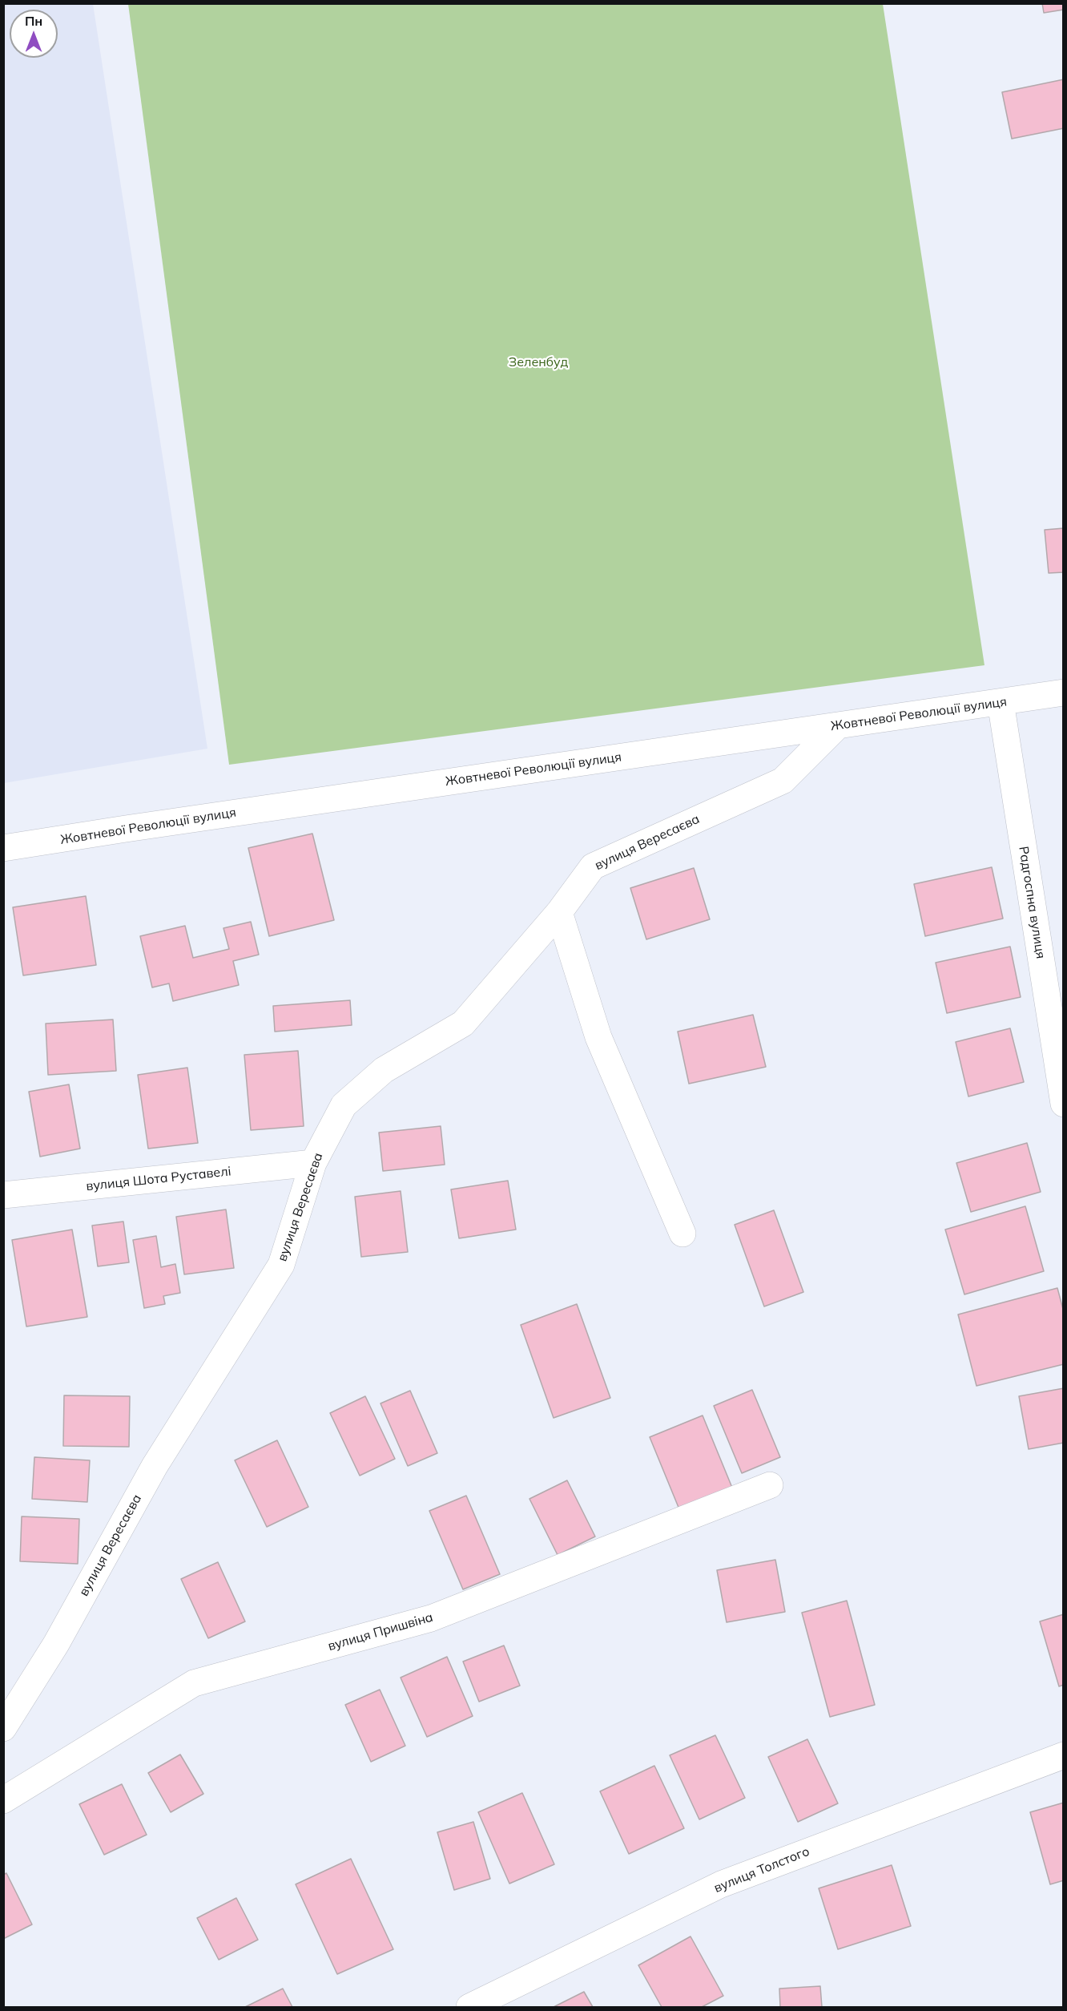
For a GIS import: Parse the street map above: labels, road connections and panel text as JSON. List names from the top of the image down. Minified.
{"streets":{"street":["Жовтневої Революції вулиця","вулиця Вересаєва","Радгоспна вулиця","вулиця Шота Руставелі","вулиця Пришвіна","вулиця Толстого"]},"crossings":[["Жовтневої Революції вулиця","вулиця Вересаєва"],["Жовтневої Революції вулиця","Радгоспна вулиця"],["вулиця Вересаєва","вулиця Шота Руставелі"]],"parks":["Зеленбуд"],"north":"top"}
